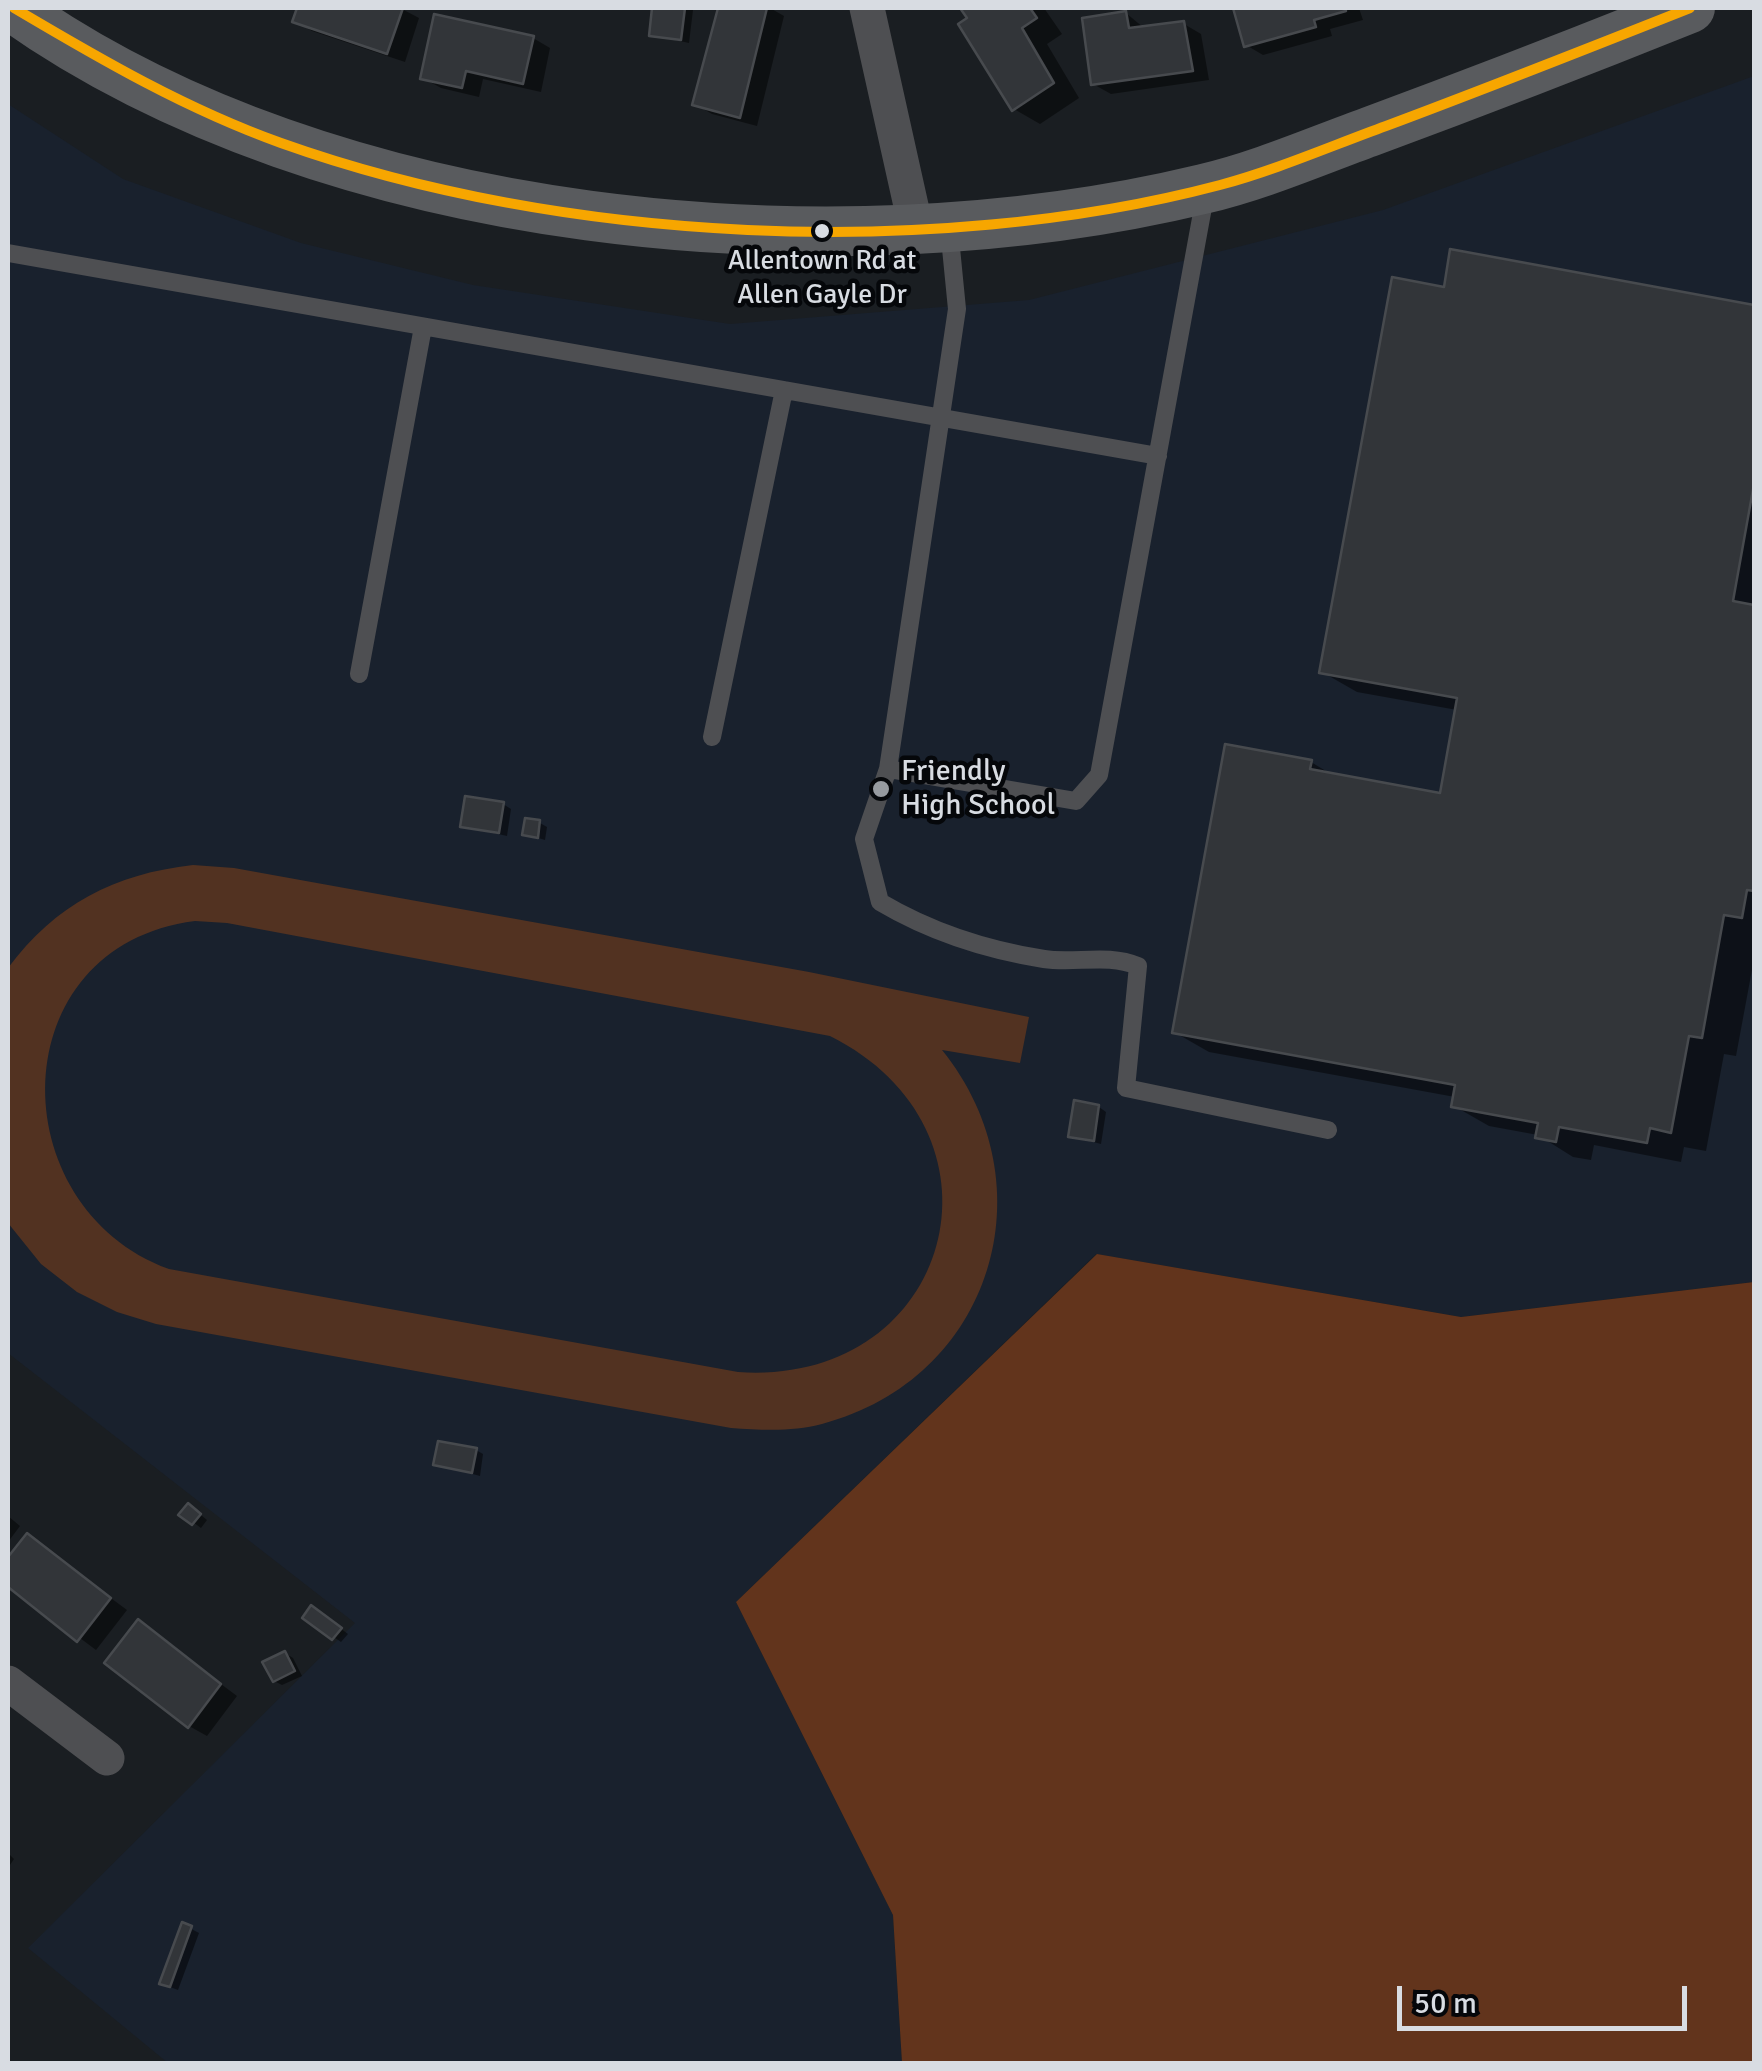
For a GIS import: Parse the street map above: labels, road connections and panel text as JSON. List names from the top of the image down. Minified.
{"places":["Allentown Rd at Allen Gayle Dr","Friendly High School"],"scale_bar":"50 m"}
